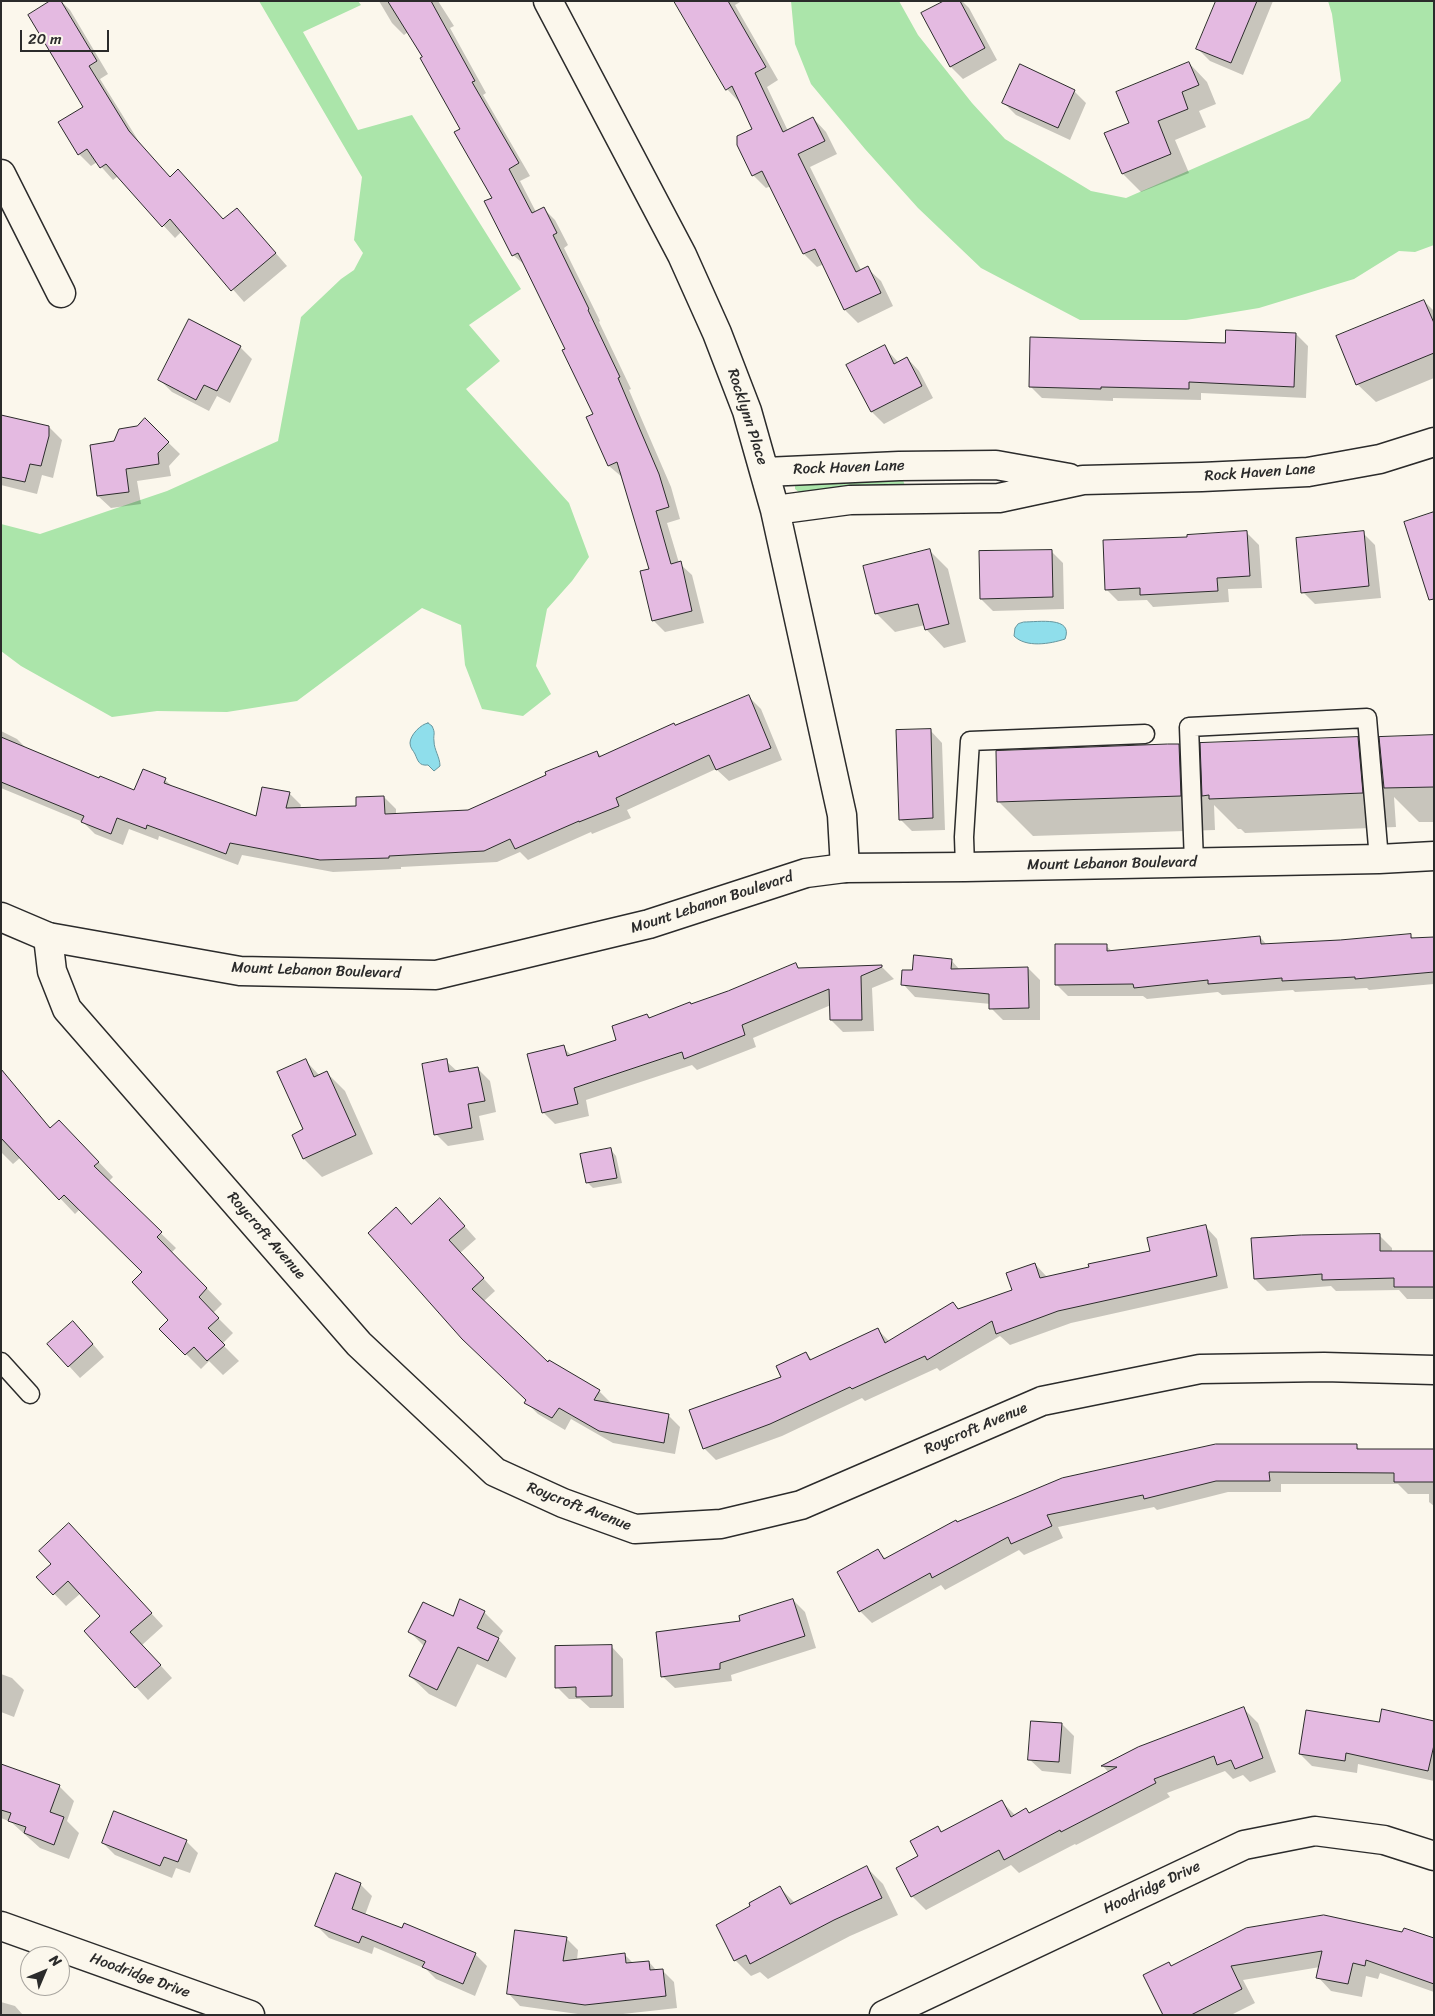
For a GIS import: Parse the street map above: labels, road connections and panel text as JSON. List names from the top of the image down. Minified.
{"streets":{"street":["Rocklynn Place","Rock Haven Lane","Mount Lebanon Boulevard","Roycroft Avenue","Hoodridge Drive"]},"crossings":[["Rocklynn Place","Rock Haven Lane"],["Rocklynn Place","Mount Lebanon Boulevard"],["Mount Lebanon Boulevard","Roycroft Avenue"]],"scale_bar":"20 m","north":"top right"}
